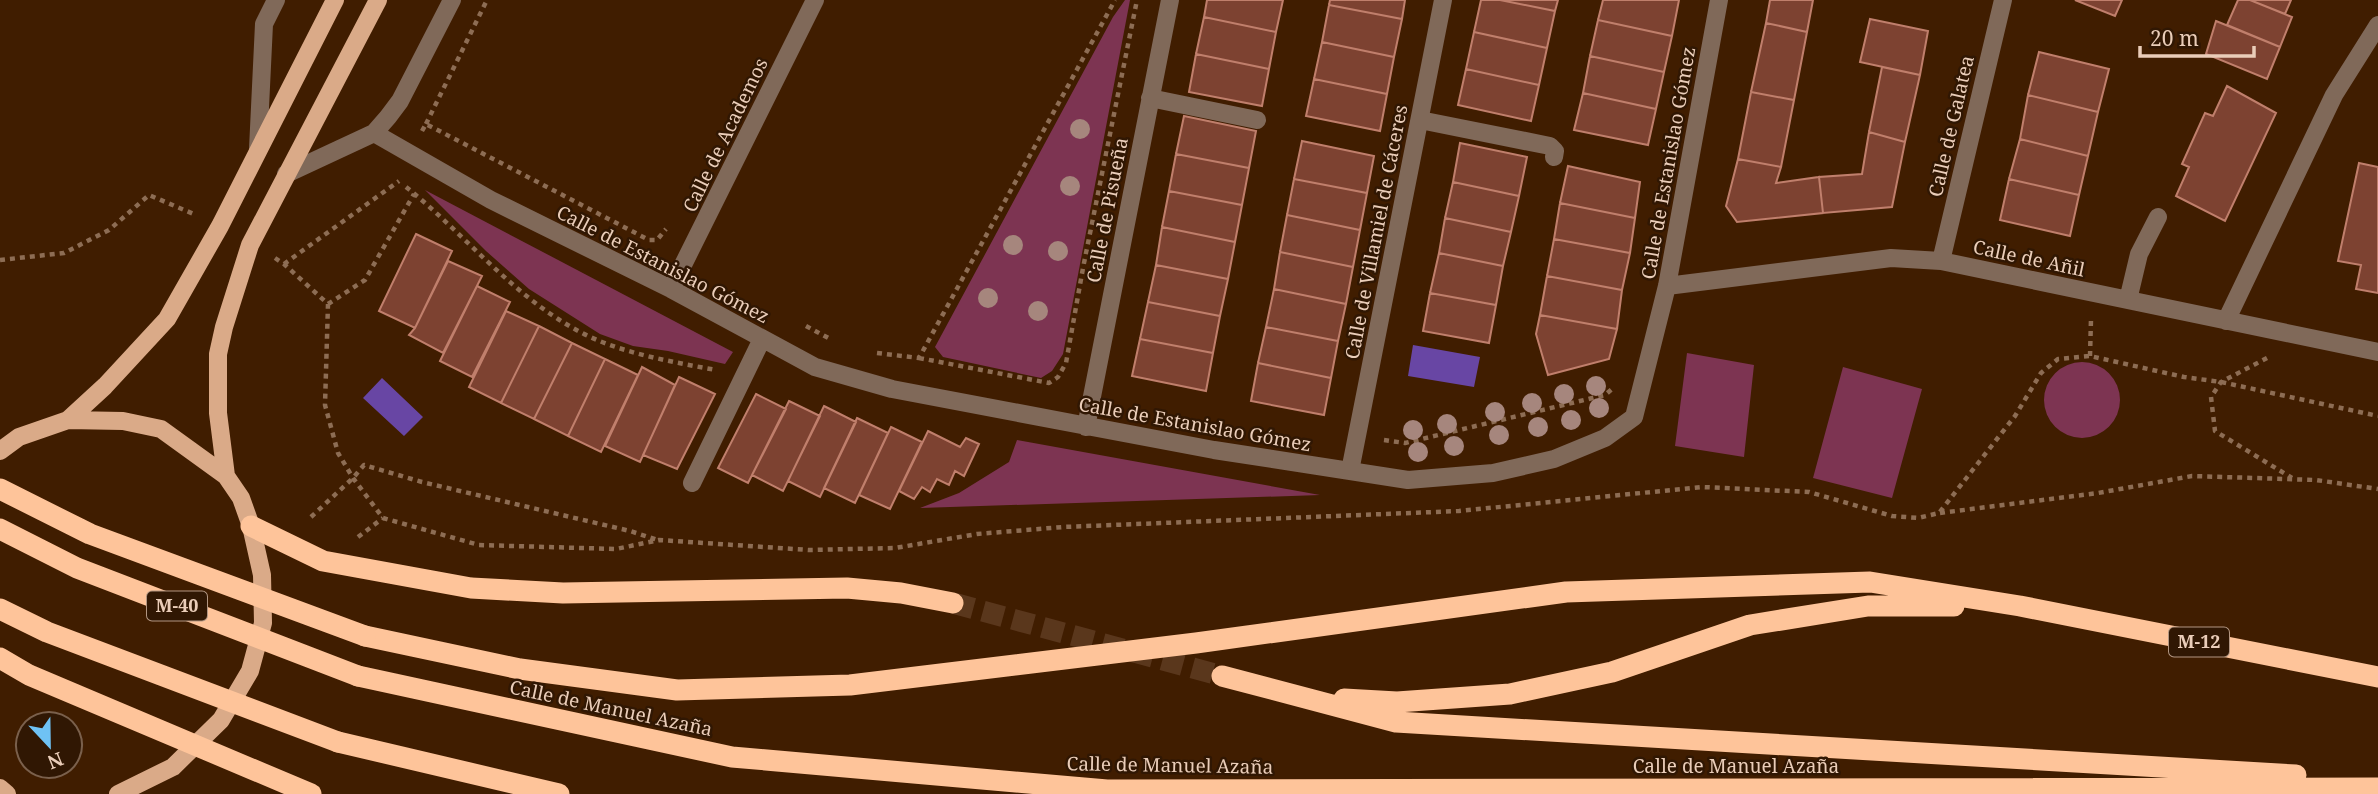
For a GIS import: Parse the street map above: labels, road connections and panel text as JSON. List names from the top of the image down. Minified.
{"streets":{"highway":["M-40","M-12","Calle de Manuel Azaña"],"street":["Calle de Galatea","Calle de Academos","Calle de Estanislao Gómez","Calle de Pisueña","Calle de Villamiel de Cáceres","Calle de Añil"]},"crossings":[["Calle de Galatea","Calle de Añil"],["Calle de Academos","Calle de Estanislao Gómez"],["Calle de Estanislao Gómez","Calle de Pisueña"],["Calle de Estanislao Gómez","Calle de Villamiel de Cáceres"],["Calle de Estanislao Gómez","Calle de Añil"]],"scale_bar":"20 m","north":"bottom"}
